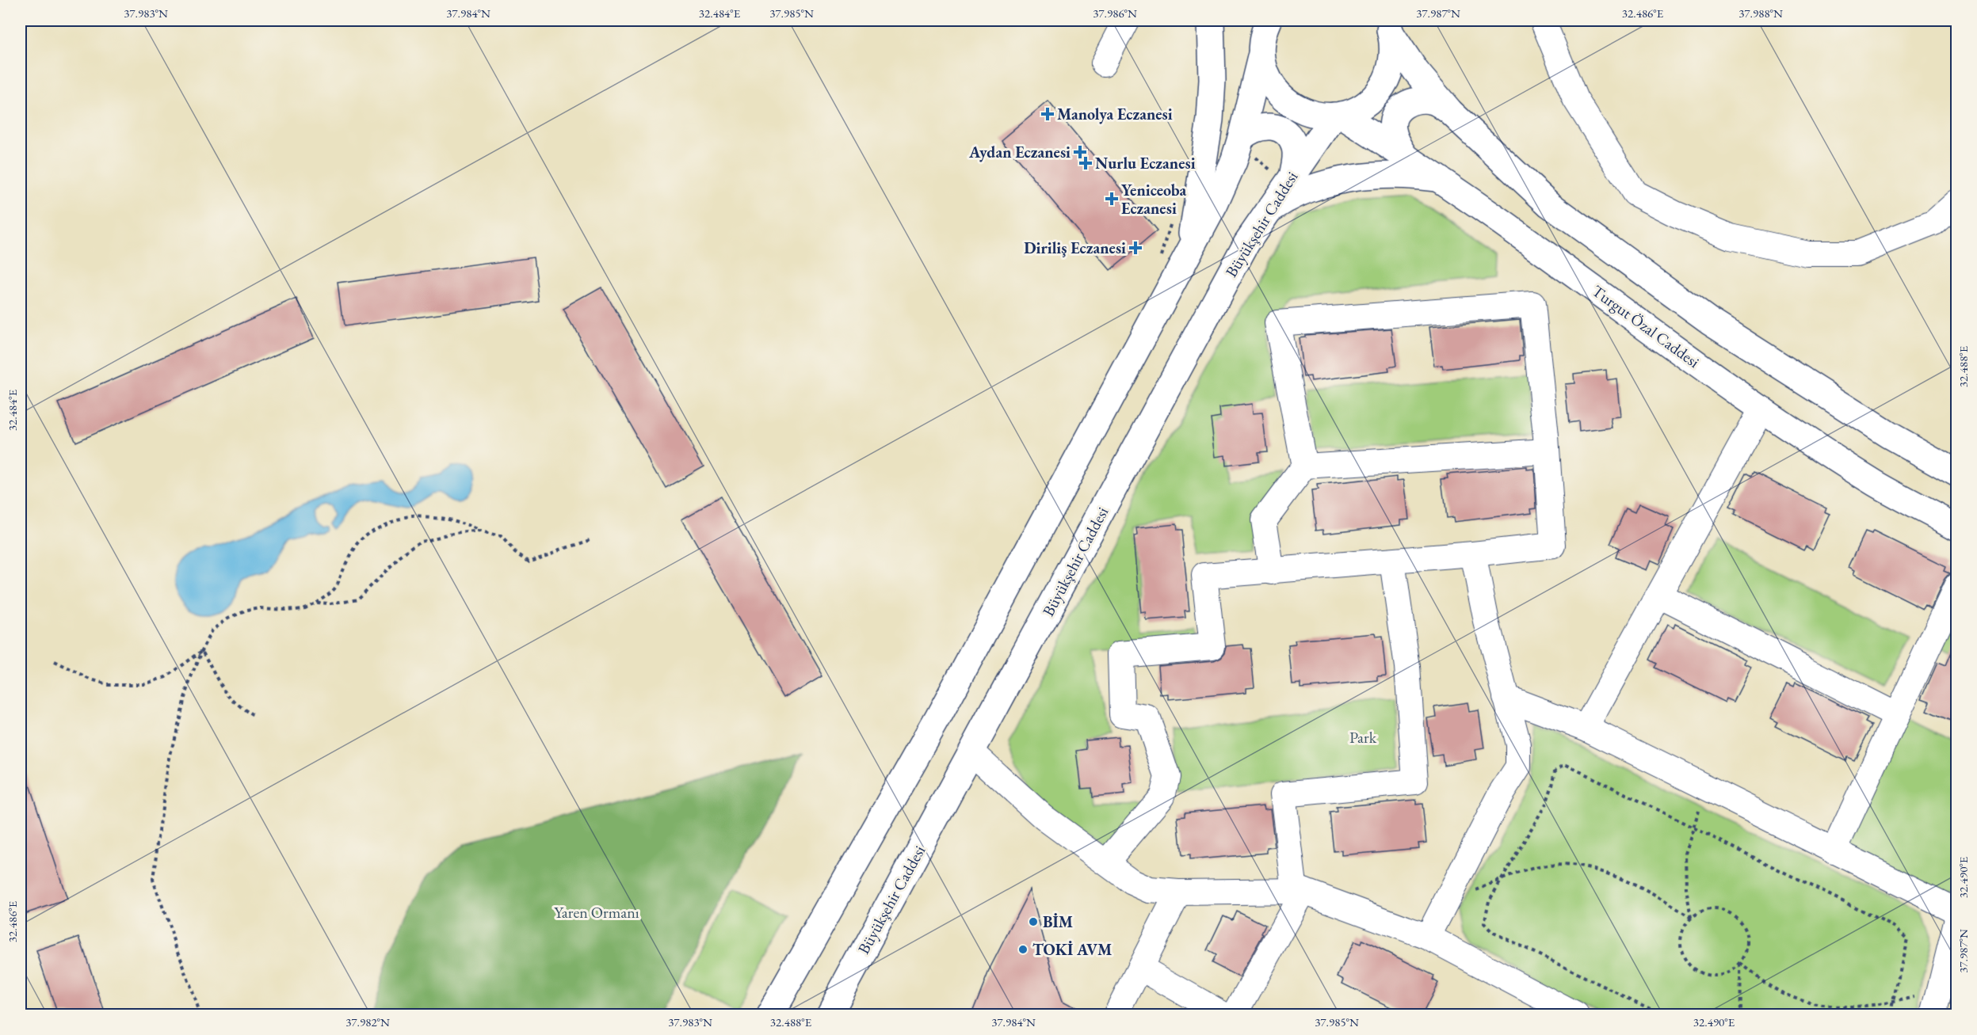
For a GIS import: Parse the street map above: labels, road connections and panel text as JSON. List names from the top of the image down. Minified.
{"streets":{"main road":["Büyükşehir Caddesi","Turgut Özal Caddesi"]},"crossings":[["Büyükşehir Caddesi","Turgut Özal Caddesi"]],"parks":["Park","Yaren Ormanı"],"places":{"health":["Manolya Eczanesi","Aydan Eczanesi","Nurlu Eczanesi","Yeniceoba Eczanesi","Diriliş Eczanesi"],"other":["BİM","TOKİ AVM"]},"coordinates":["37.983°N","37.984°N","32.484°E","37.985°N","37.986°N","37.987°N","32.486°E","37.988°N","32.488°E","32.490°E","37.982°N"]}
